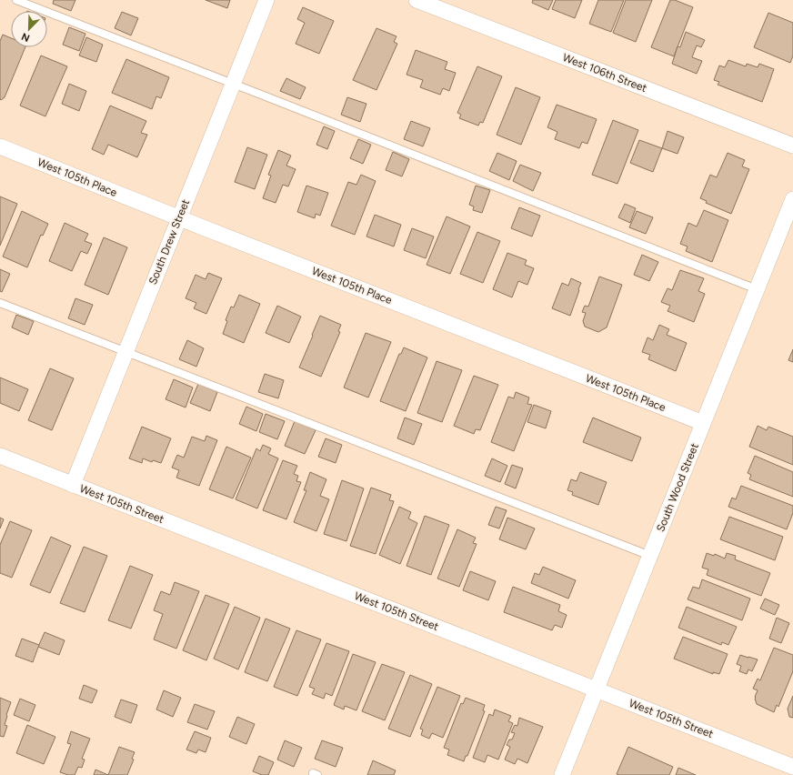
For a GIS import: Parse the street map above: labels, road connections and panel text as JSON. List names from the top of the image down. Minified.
{"streets":{"street":["West 106th Street","West 105th Place","South Drew Street","South Wood Street","West 105th Street"]},"crossings":[["West 105th Place","South Drew Street"],["West 105th Place","South Wood Street"],["South Drew Street","West 105th Street"],["South Wood Street","West 105th Street"]],"north":"bottom left"}
